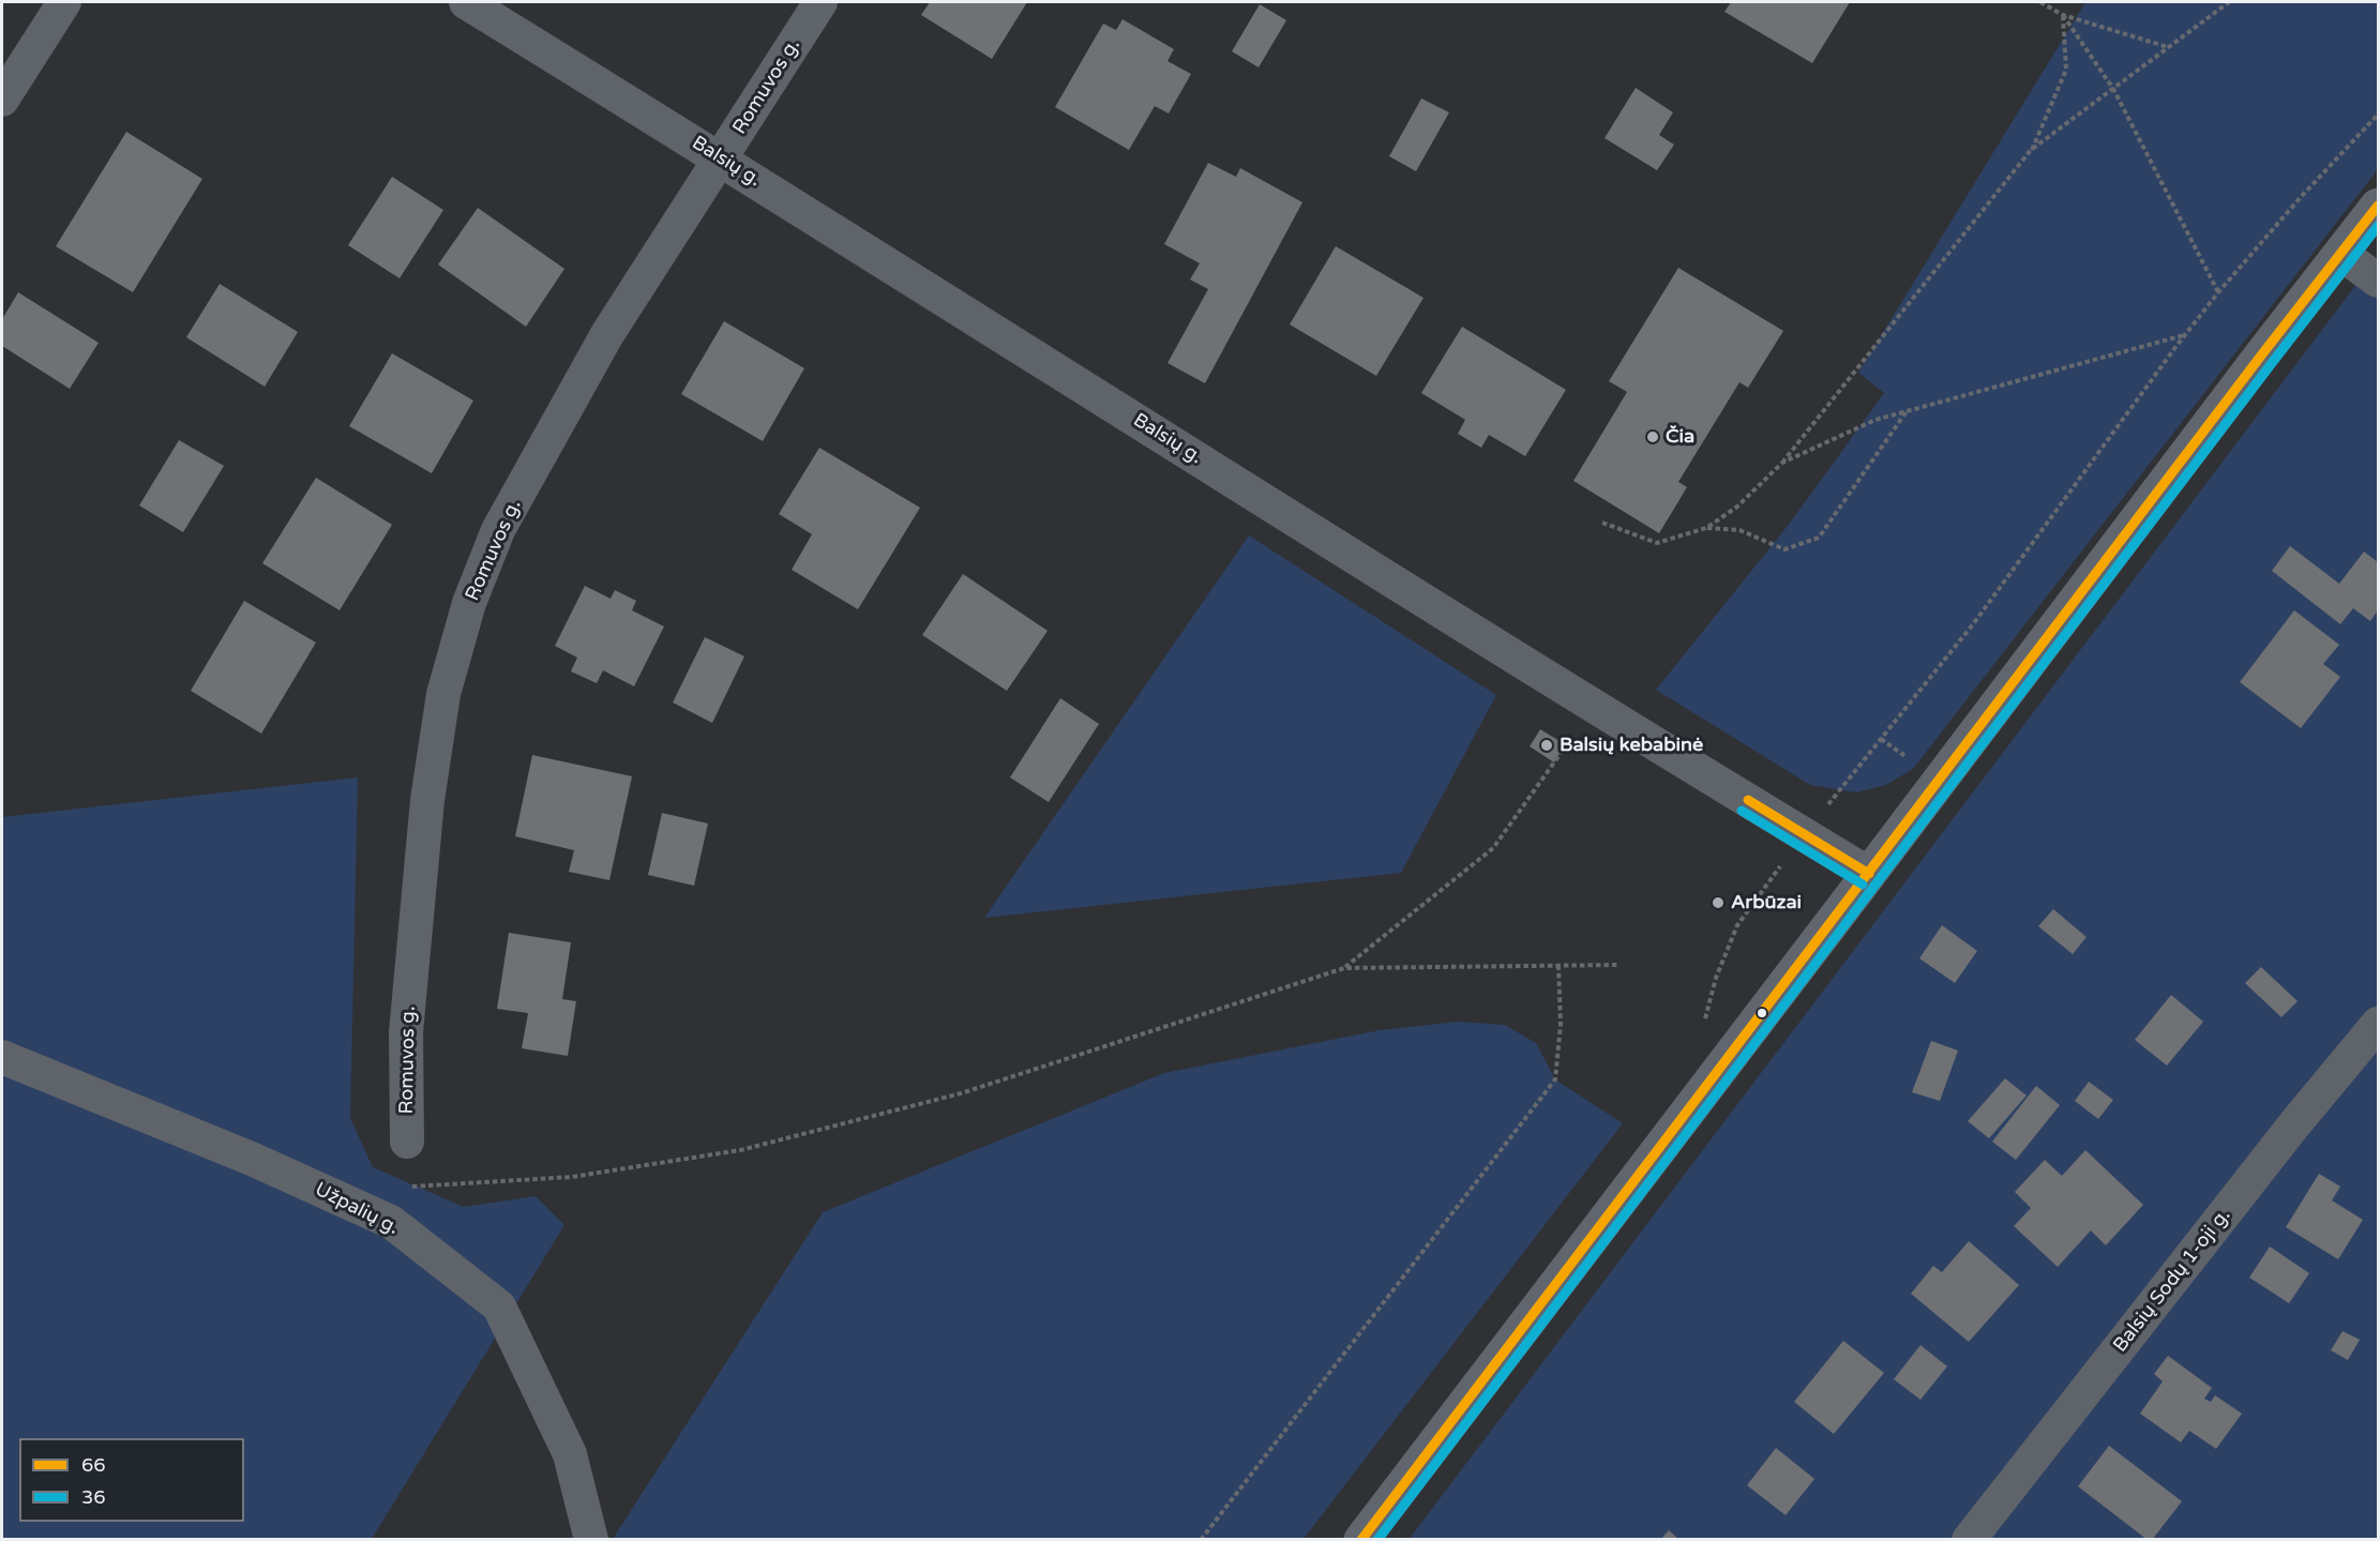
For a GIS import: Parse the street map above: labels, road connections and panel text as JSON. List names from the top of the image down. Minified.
{"streets":{"street":["Romuvos g.","Balsių g.","Užpalių g.","Balsių Sodų 1-oji g."]},"crossings":[["Romuvos g.","Balsių g."]],"places":["Čia","Balsių kebabinė","Arbūzai"],"lines":["transit line 66","transit line 36"],"legend":["66","36"]}
